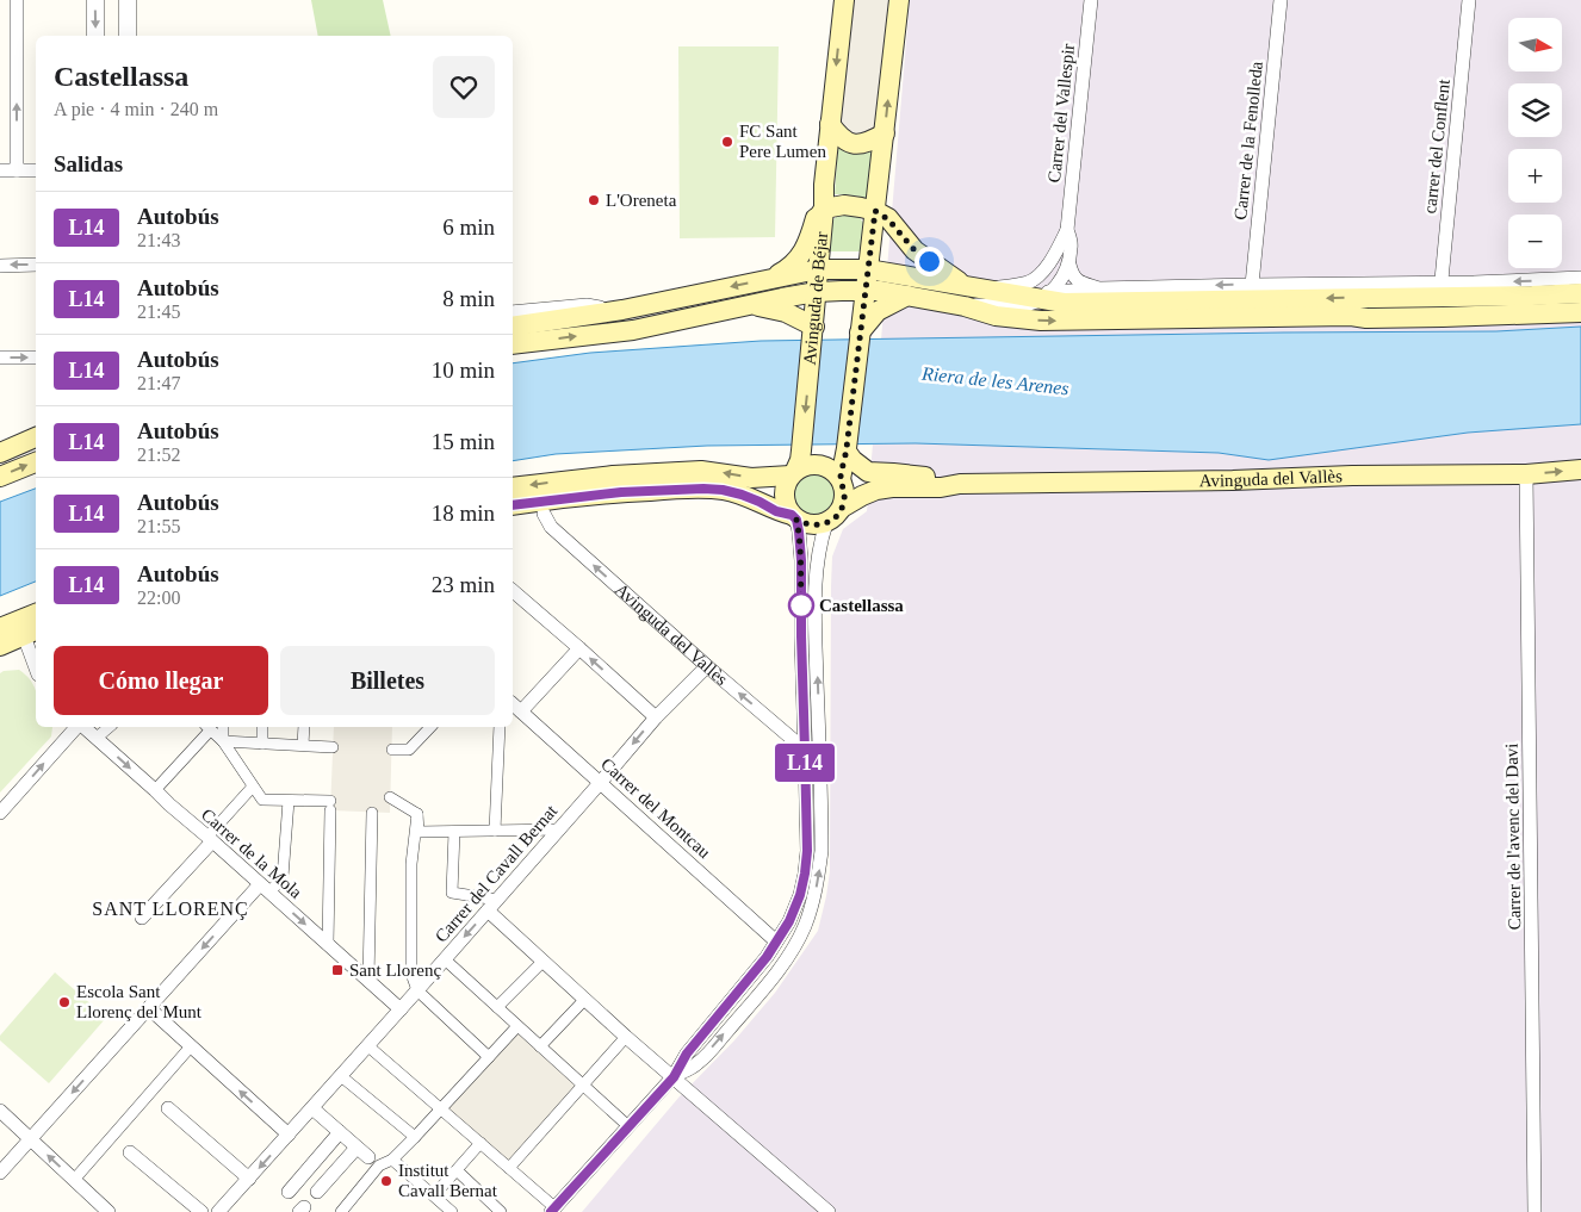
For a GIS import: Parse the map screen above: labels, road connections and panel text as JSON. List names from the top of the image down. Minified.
{"streets":{"main road":["Avinguda de Béjar","Avinguda del Vallès"],"street":["Carrer del Vallespir","Carrer de la Fenolleda","carrer del Conflent","Carrer del Montcau","Carrer de l'avenc del Davi","Carrer de la Mola","Carrer del Cavall Bernat"]},"crossings":[["Avinguda de Béjar","Avinguda del Vallès"],["Avinguda del Vallès","Carrer de l'avenc del Davi"],["Avinguda del Vallès","Carrer del Cavall Bernat"],["Carrer del Montcau","Carrer del Cavall Bernat"],["Carrer de la Mola","Carrer del Cavall Bernat"]],"one_way":["Carrer de la Mola"],"districts":["SANT LLORENÇ"],"water":["Riera de les Arenes"],"places":{"other":["FC Sant Pere Lumen","L'Oreneta","Castellassa","Escola Sant Llorenç del Munt","Institut Cavall Bernat"],"transit":["Sant Llorenç"]},"lines":["bus line L14"],"north":"right","page":{"on_map":"L14","map_buttons":["+","−"],"heading":[["Castellassa","A pie · 4 min · 240 m"],"Salidas"],"list":[{"mark":"L14","name":"Autobús","note":"21:43","value":"6 min"},{"mark":"L14","name":"Autobús","note":"21:45","value":"8 min"},{"mark":"L14","name":"Autobús","note":"21:47","value":"10 min"},{"mark":"L14","name":"Autobús","note":"21:52","value":"15 min"},{"mark":"L14","name":"Autobús","note":"21:55","value":"18 min"},{"mark":"L14","name":"Autobús","note":"22:00","value":"23 min"}],"buttons":["Cómo llegar","Billetes"]}}
